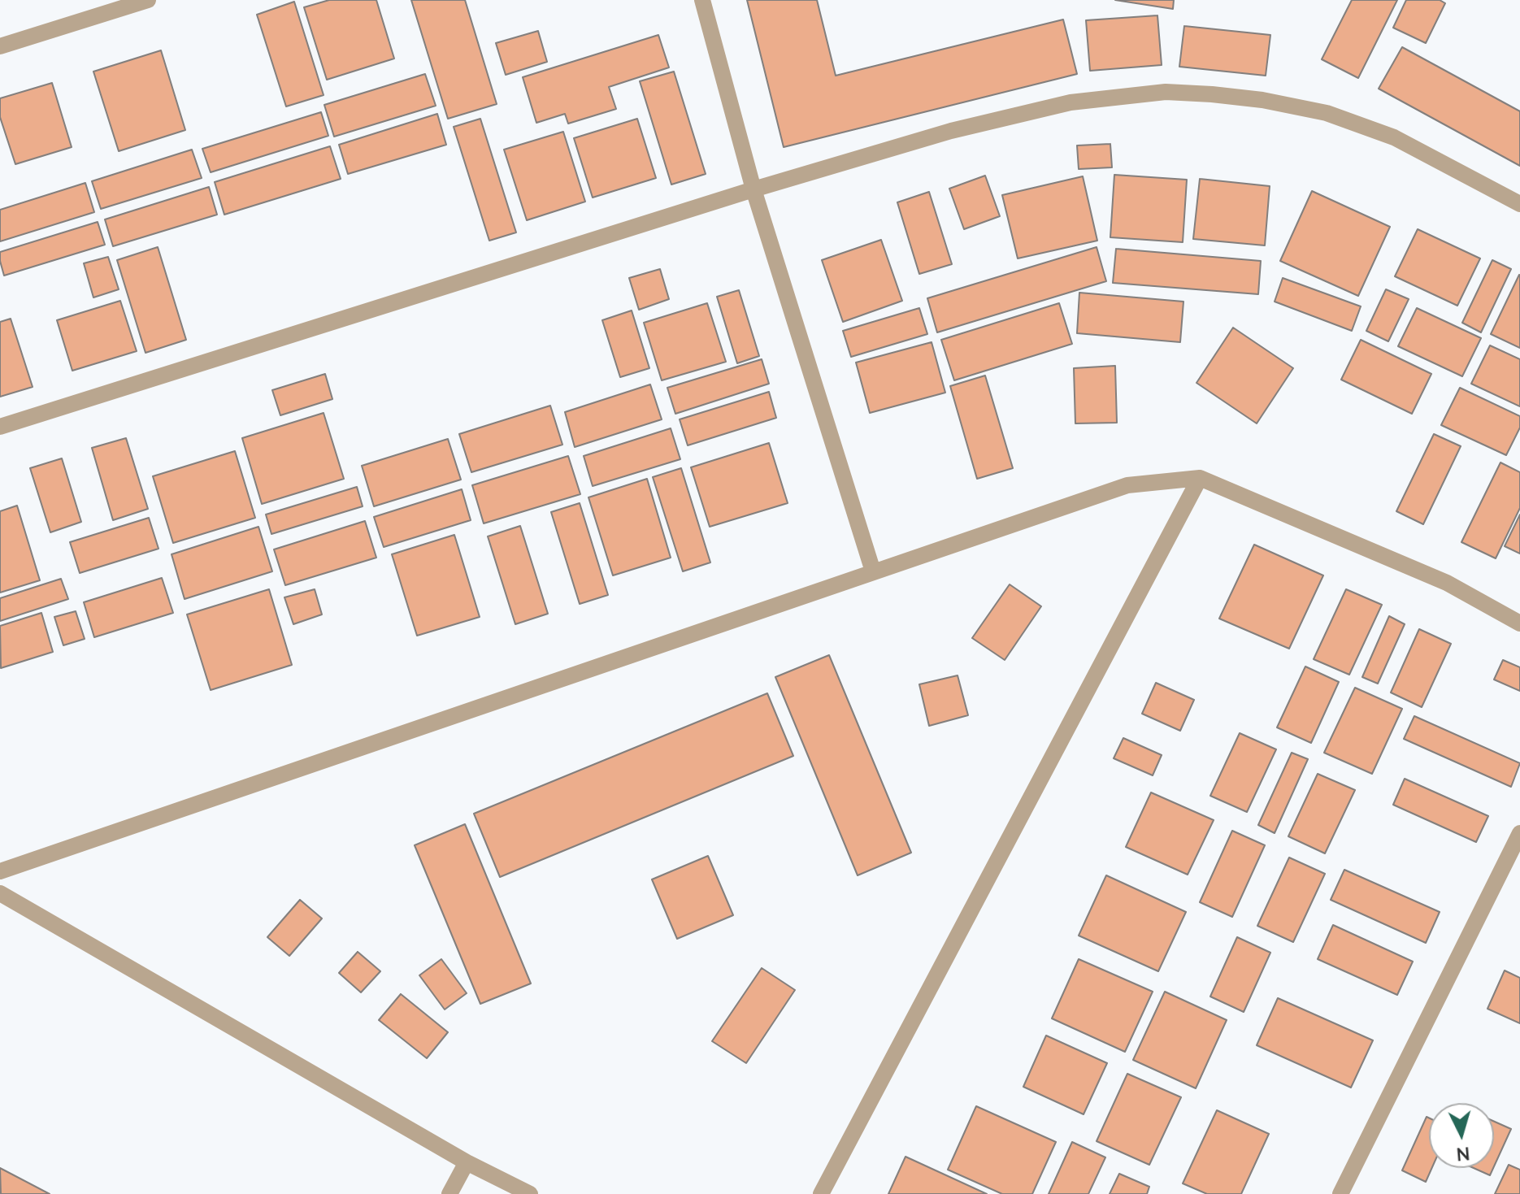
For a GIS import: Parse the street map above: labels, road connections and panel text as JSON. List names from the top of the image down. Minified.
{"north":"bottom"}
